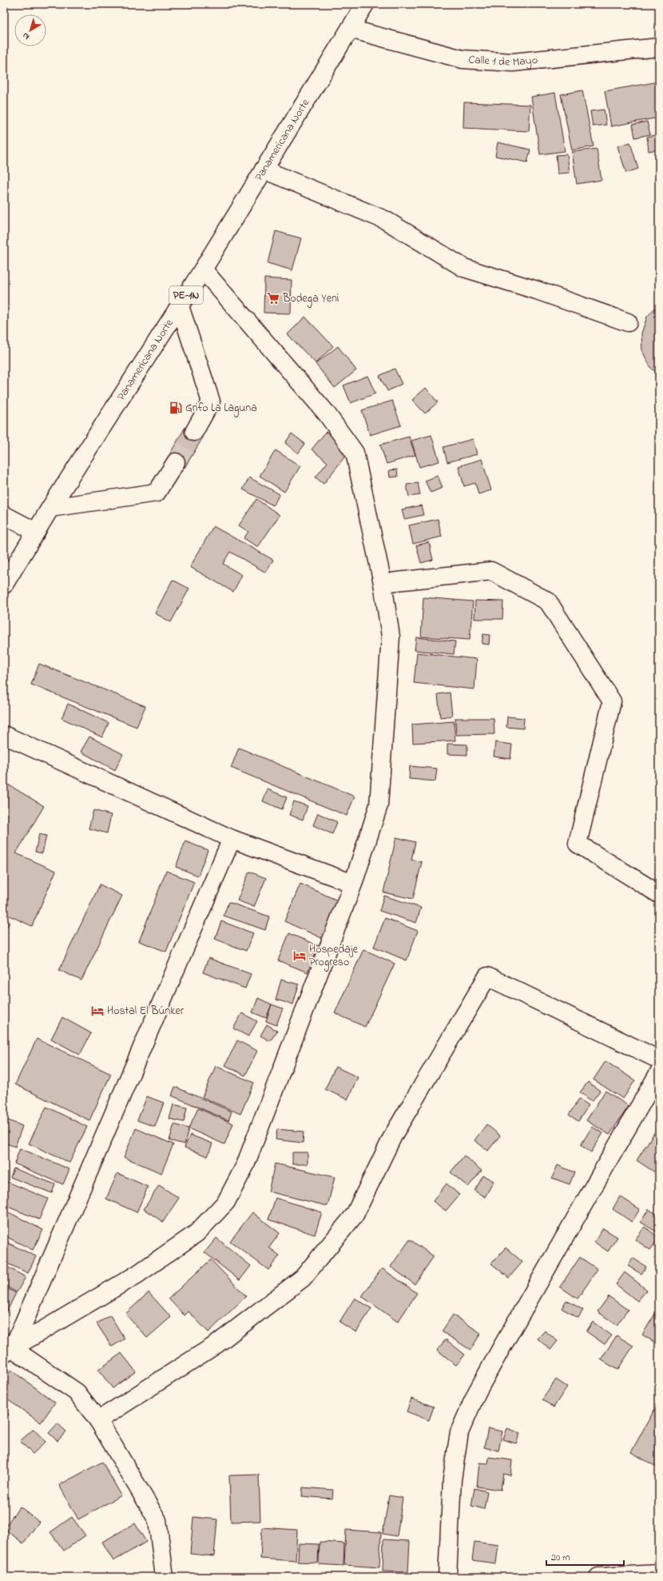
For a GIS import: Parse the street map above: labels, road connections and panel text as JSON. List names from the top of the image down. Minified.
{"streets":{"main road":["Calle 1 de Mayo","Panamericana Norte","PE-1N"]},"crossings":[["Calle 1 de Mayo","Panamericana Norte"]],"places":{"supermarket":["Bodega Yeni"],"fuel station":["Grifo La Laguna"],"hotel":["Hospedaje Progreso","Hostal El Búnker"]},"scale_bar":"20 m","north":"bottom left"}
